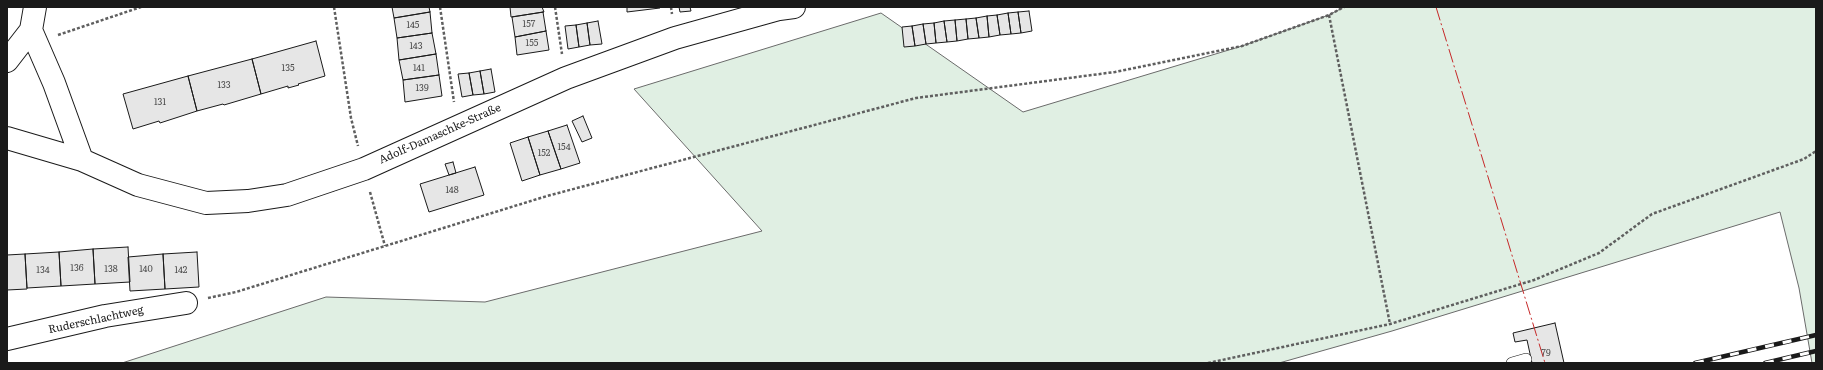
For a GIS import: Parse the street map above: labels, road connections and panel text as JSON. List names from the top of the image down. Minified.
{"streets":{"street":["Adolf-Damaschke-Straße","Ruderschlachtweg"]},"house_numbers":["157","145","155","143","135","141","133","139","131","154","152","148","136","138","140","134","142","79"]}
